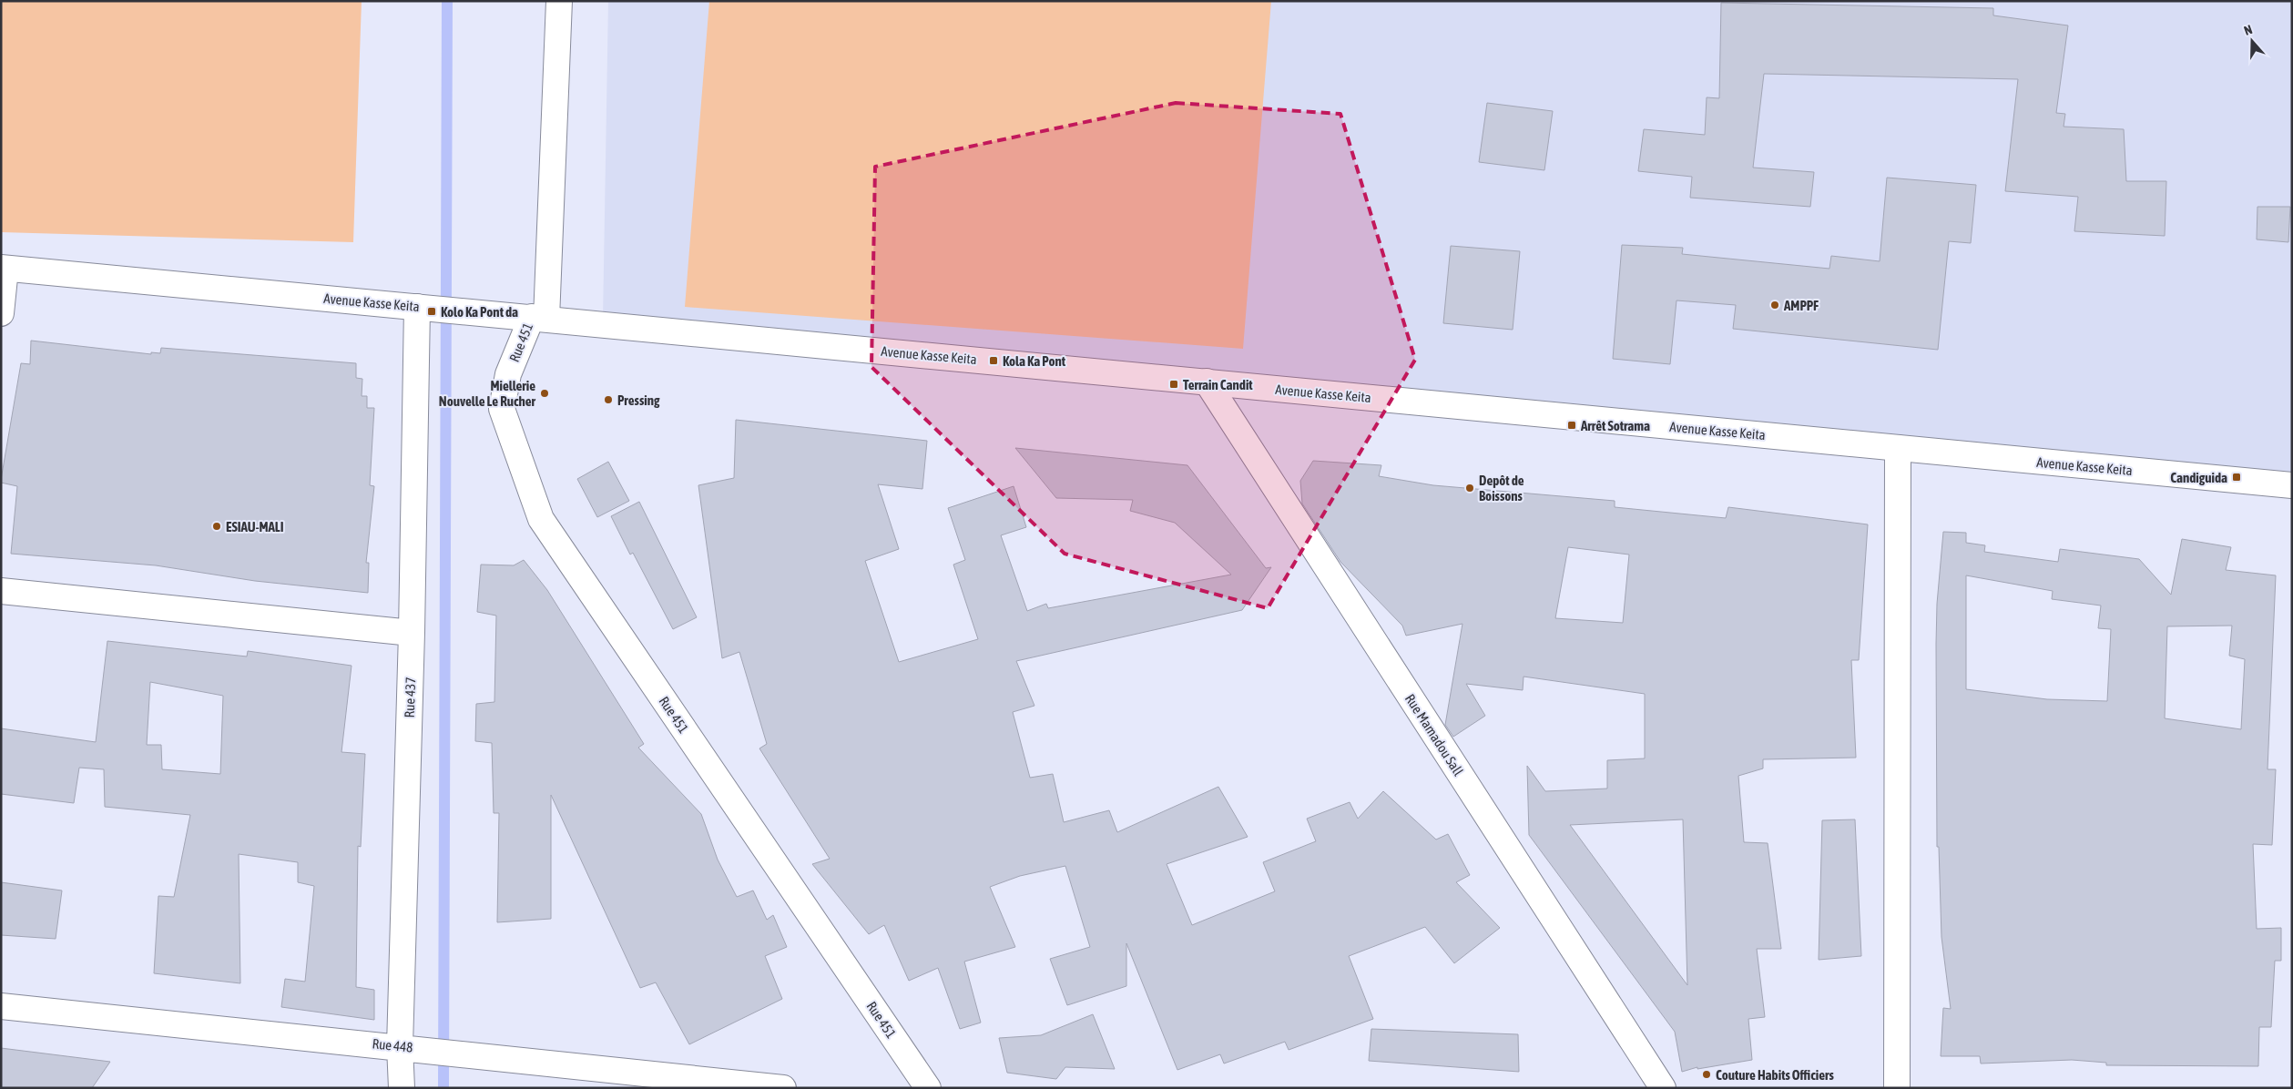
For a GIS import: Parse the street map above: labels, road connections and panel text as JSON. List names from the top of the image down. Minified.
{"streets":{"street":["Avenue Kasse Keita","Rue 451","Rue 437","Rue Mamadou Sall","Rue 448"]},"crossings":[["Avenue Kasse Keita","Rue 451"],["Avenue Kasse Keita","Rue 437"],["Avenue Kasse Keita","Rue Mamadou Sall"],["Rue 437","Rue 448"]],"places":{"other":["AMPPF","Miellerie Nouvelle Le Rucher","Pressing","Depôt de Boissons","ESIAU-MALI","Couture Habits Officiers"],"transit":["Kolo Ka Pont da","Kola Ka Pont","Terrain Candit","Arrêt Sotrama","Candiguida"]},"north":"top"}
